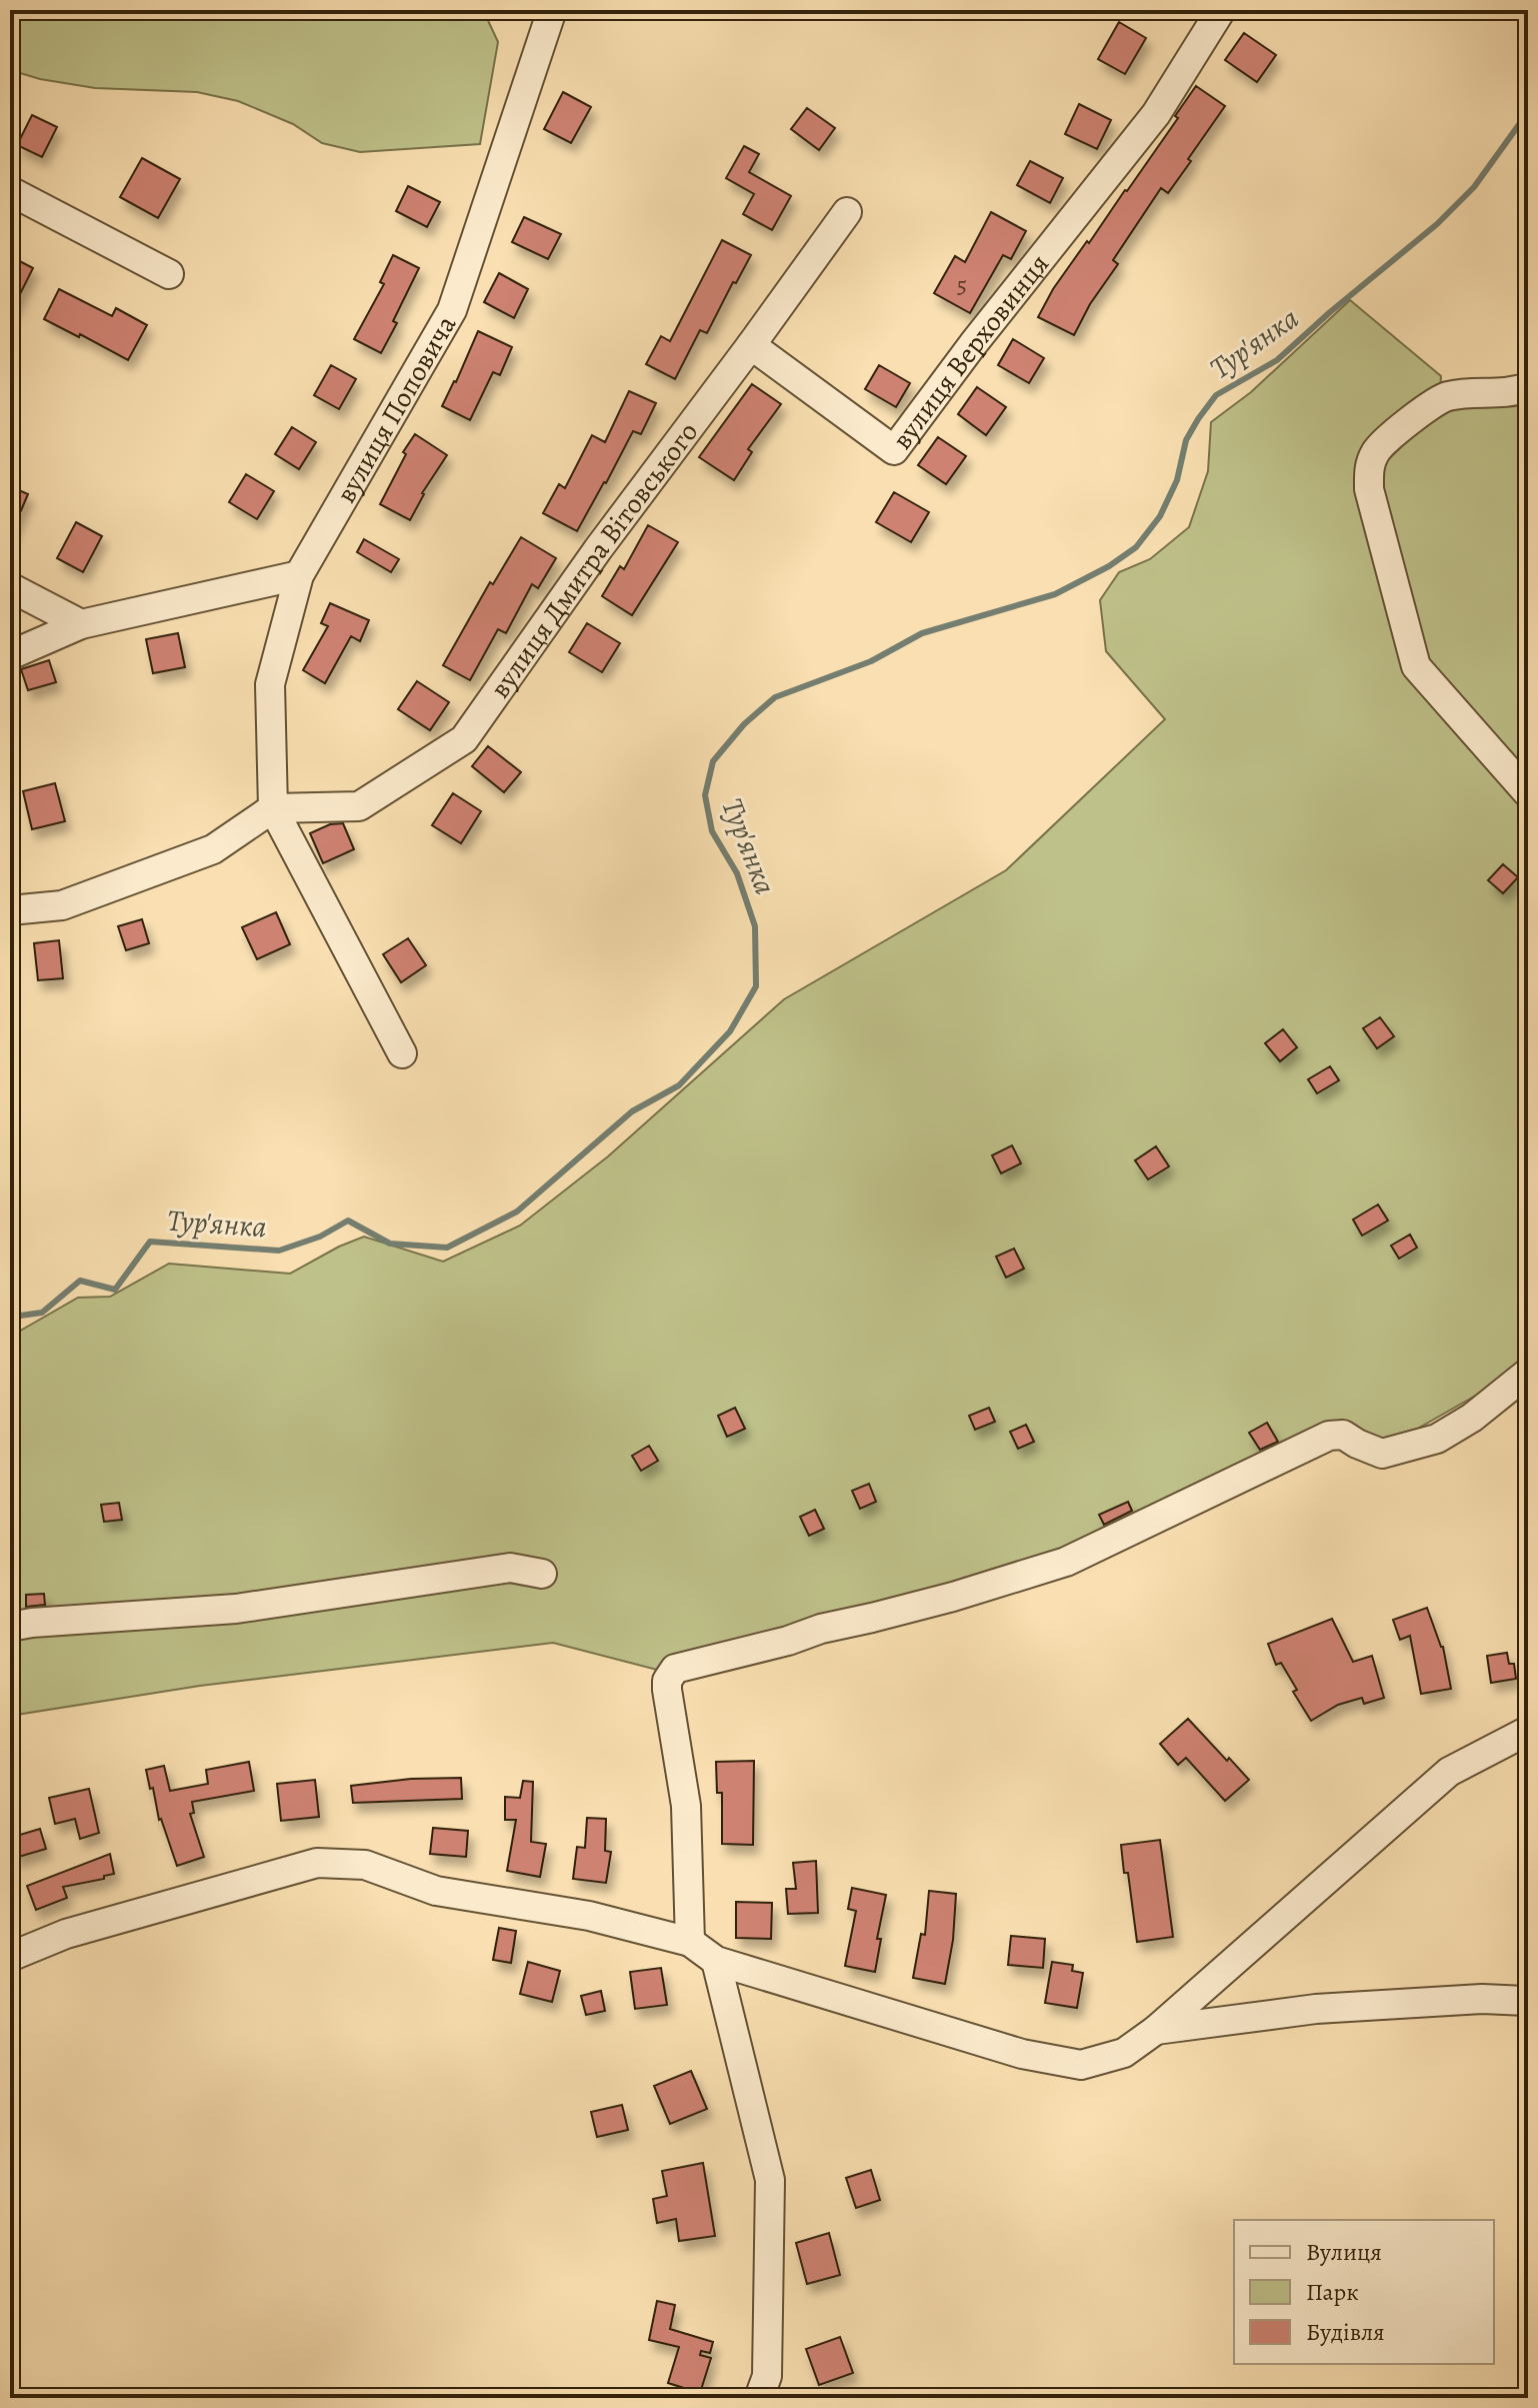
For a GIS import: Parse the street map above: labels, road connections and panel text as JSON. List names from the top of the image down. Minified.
{"streets":{"street":["вулиця Верховинця","вулиця Поповича","вулиця Дмитра Вітовського"]},"crossings":[["вулиця Верховинця","вулиця Дмитра Вітовського"],["вулиця Поповича","вулиця Дмитра Вітовського"]],"water":["Тур'янка"],"house_numbers":["5"],"legend":["Вулиця","Парк","Будівля"]}
